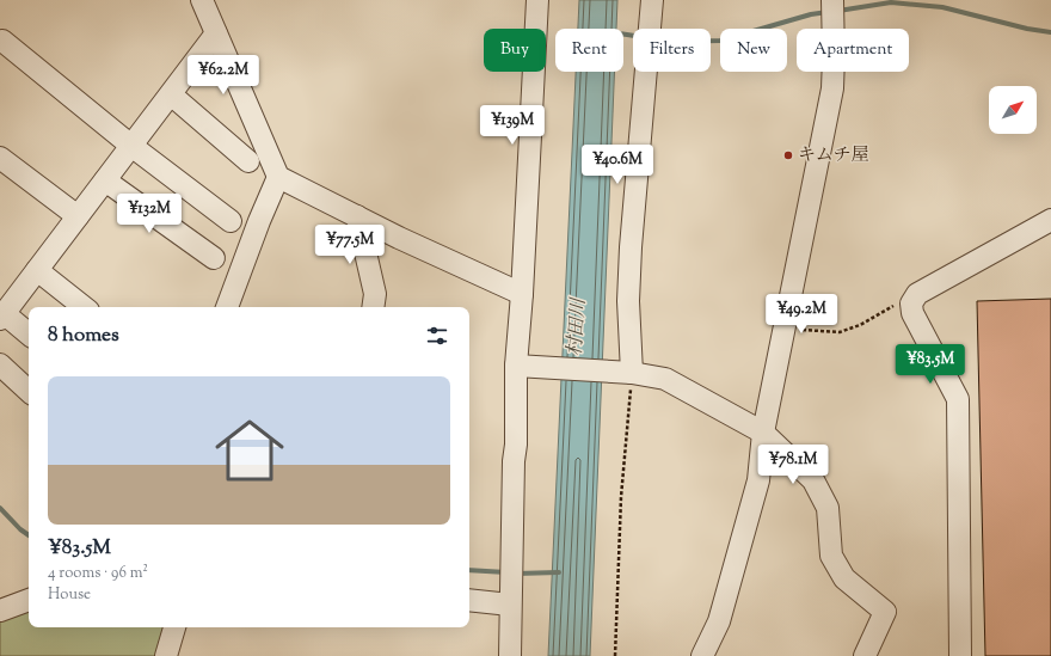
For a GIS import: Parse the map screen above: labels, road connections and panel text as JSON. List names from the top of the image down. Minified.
{"water":["村田川"],"places":["キムチ屋"],"north":"top right","page":{"chip":["Buy","Rent","Filters","New","Apartment"],"price":["¥62.2M","¥139M","¥40.6M","¥132M","¥77.5M","¥49.2M","¥83.5M","¥78.1M"],"heading":"8 homes","list":[{"name":"¥83.5M","note":"4 rooms · 96 m² · House"}]}}
